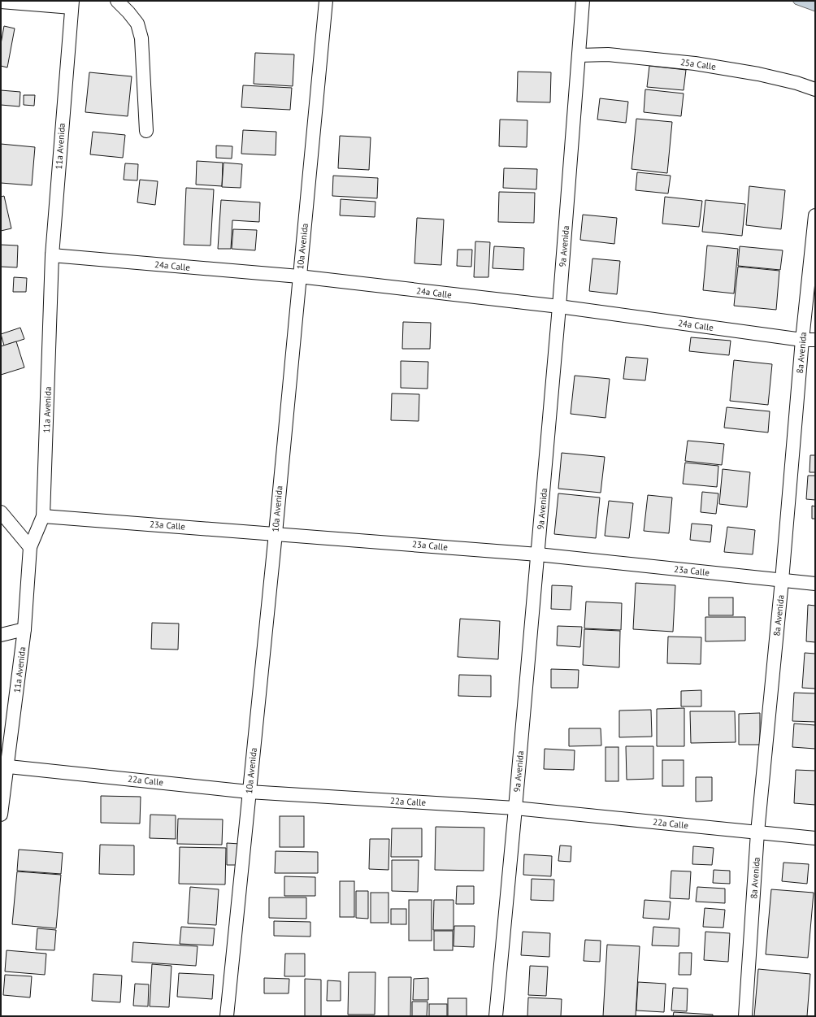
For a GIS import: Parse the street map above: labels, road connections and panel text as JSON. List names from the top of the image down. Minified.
{"streets":{"street":["25a Calle","11a Avenida","10a Avenida","9a Avenida","24a Calle","8a Avenida","23a Calle","22a Calle"]},"crossings":[["25a Calle","9a Avenida"],["11a Avenida","24a Calle"],["11a Avenida","23a Calle"],["11a Avenida","22a Calle"],["10a Avenida","24a Calle"],["10a Avenida","23a Calle"],["10a Avenida","22a Calle"],["9a Avenida","24a Calle"],["9a Avenida","23a Calle"],["9a Avenida","22a Calle"],["24a Calle","8a Avenida"],["8a Avenida","23a Calle"],["8a Avenida","22a Calle"]]}
